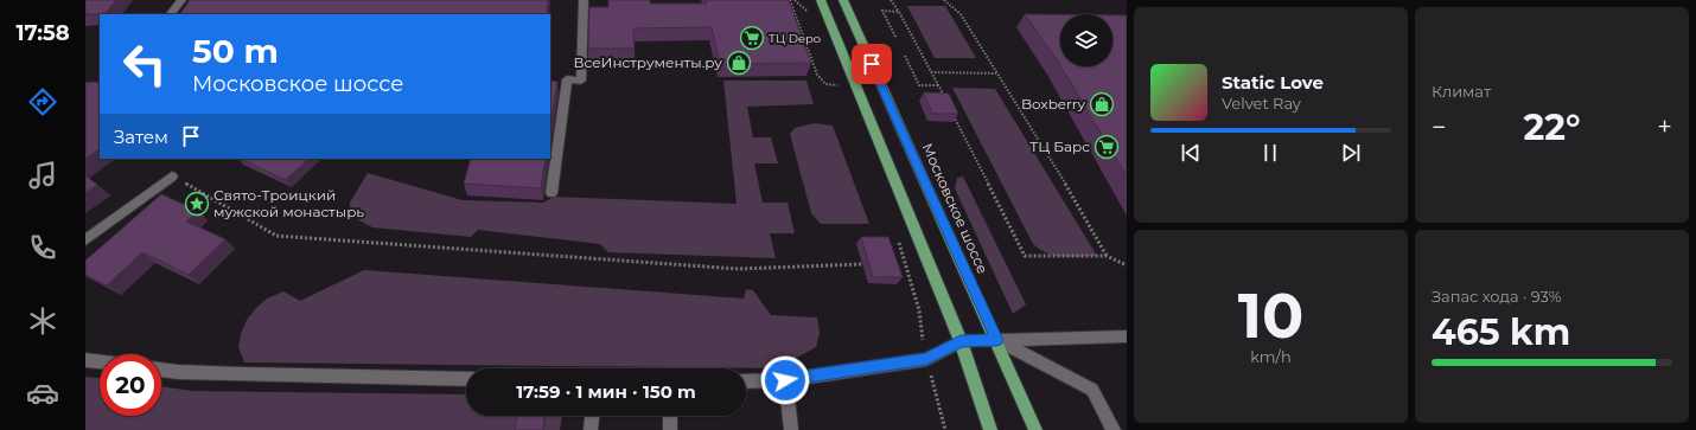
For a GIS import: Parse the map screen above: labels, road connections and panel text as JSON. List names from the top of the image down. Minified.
{"streets":{"main road":["Московское шоссе"]},"places":{"supermarket":["ТЦ Depo","ТЦ Барс"],"shop":["ВсеИнструменты.ру","Boxberry"],"place":["Свято-Троицкий мужской монастырь"]},"page":{"tabs":"17:58","tile":["Климат",["10","km/h"],["Запас хода · 93%","465 km"]],"turn":["50 m","Московское шоссе"],"song":["Static Love","Velvet Ray"],"heat":["−","22°","+"],"then":"Затем","limit":"20","trip":"17:59 · 1 мин · 150 m"}}
